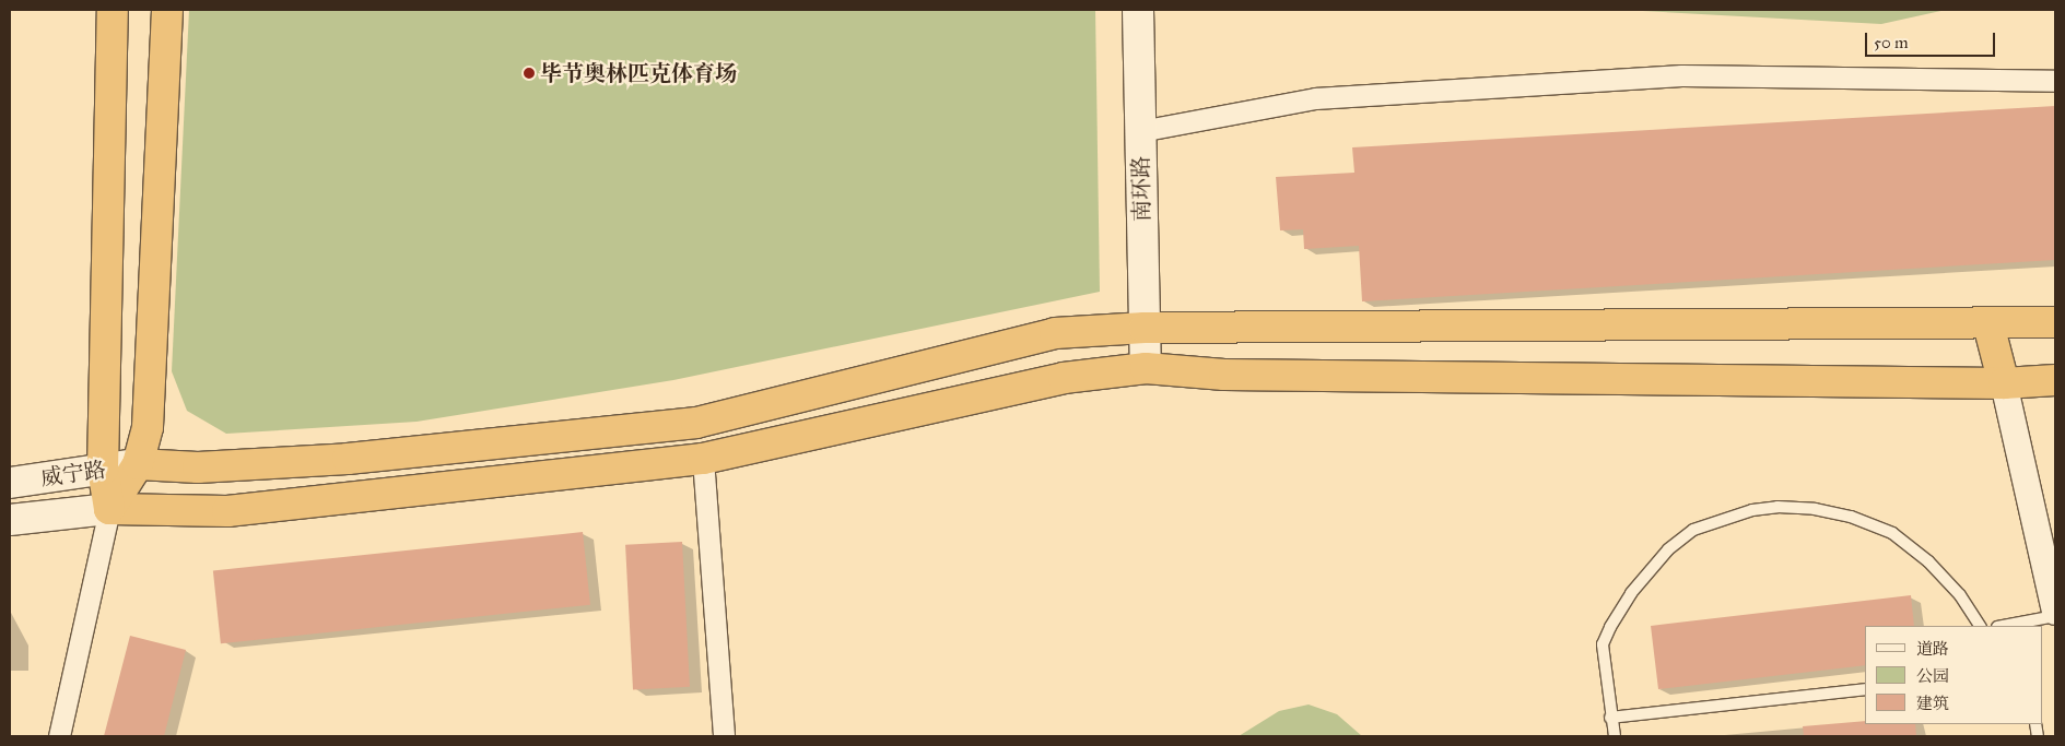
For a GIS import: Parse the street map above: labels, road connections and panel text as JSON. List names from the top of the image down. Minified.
{"streets":{"main road":["南环路","威宁路"]},"places":["毕节奥林匹克体育场"],"legend":["道路","公园","建筑"],"scale_bar":"50 m"}
